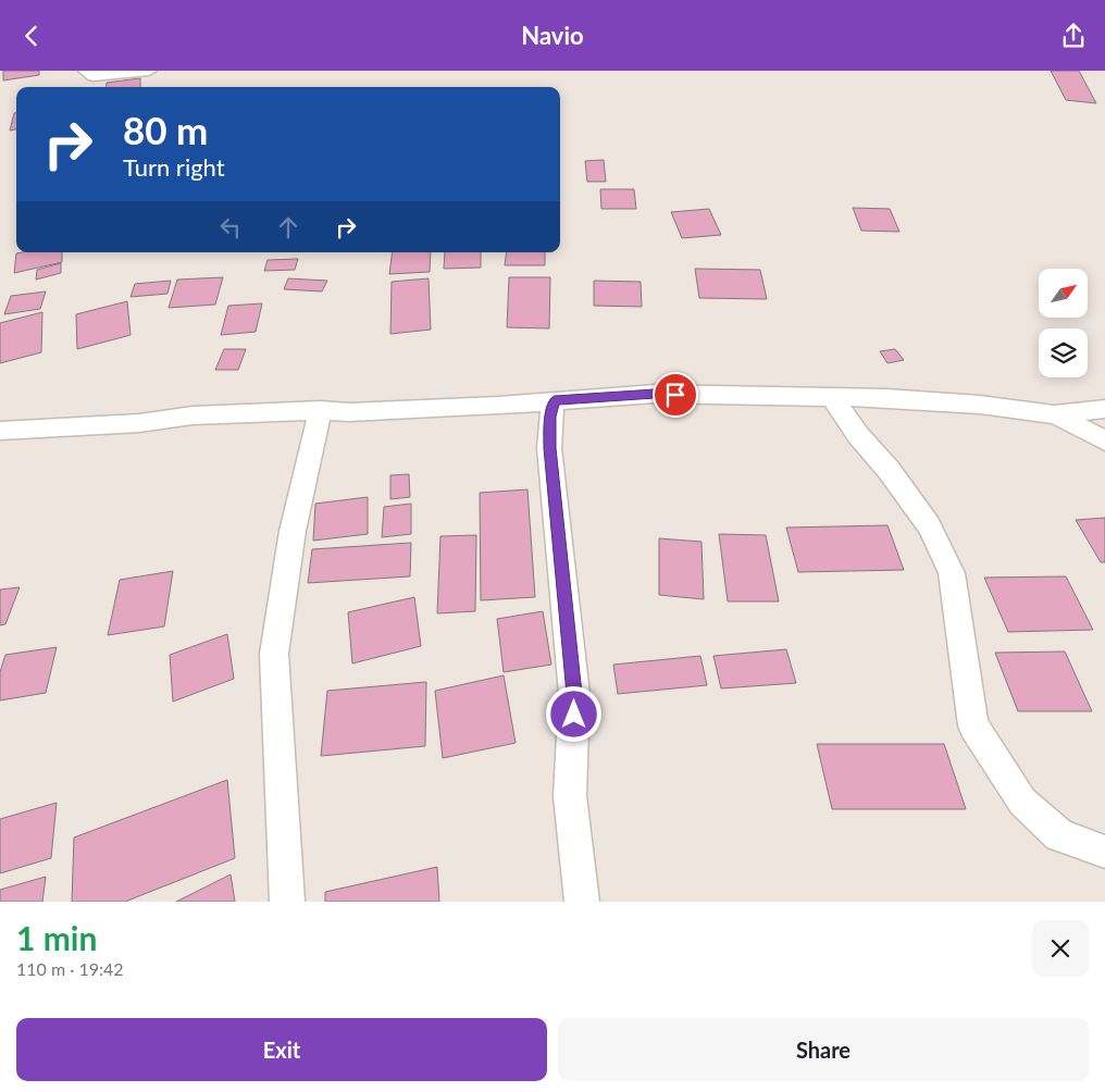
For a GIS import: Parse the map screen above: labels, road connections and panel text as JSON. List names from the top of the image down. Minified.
{"north":"top right","page":{"header":"Navio","turn":["80 m","Turn right"],"heading":["1 min","110 m · 19:42"],"buttons":["Exit","Share"]}}
